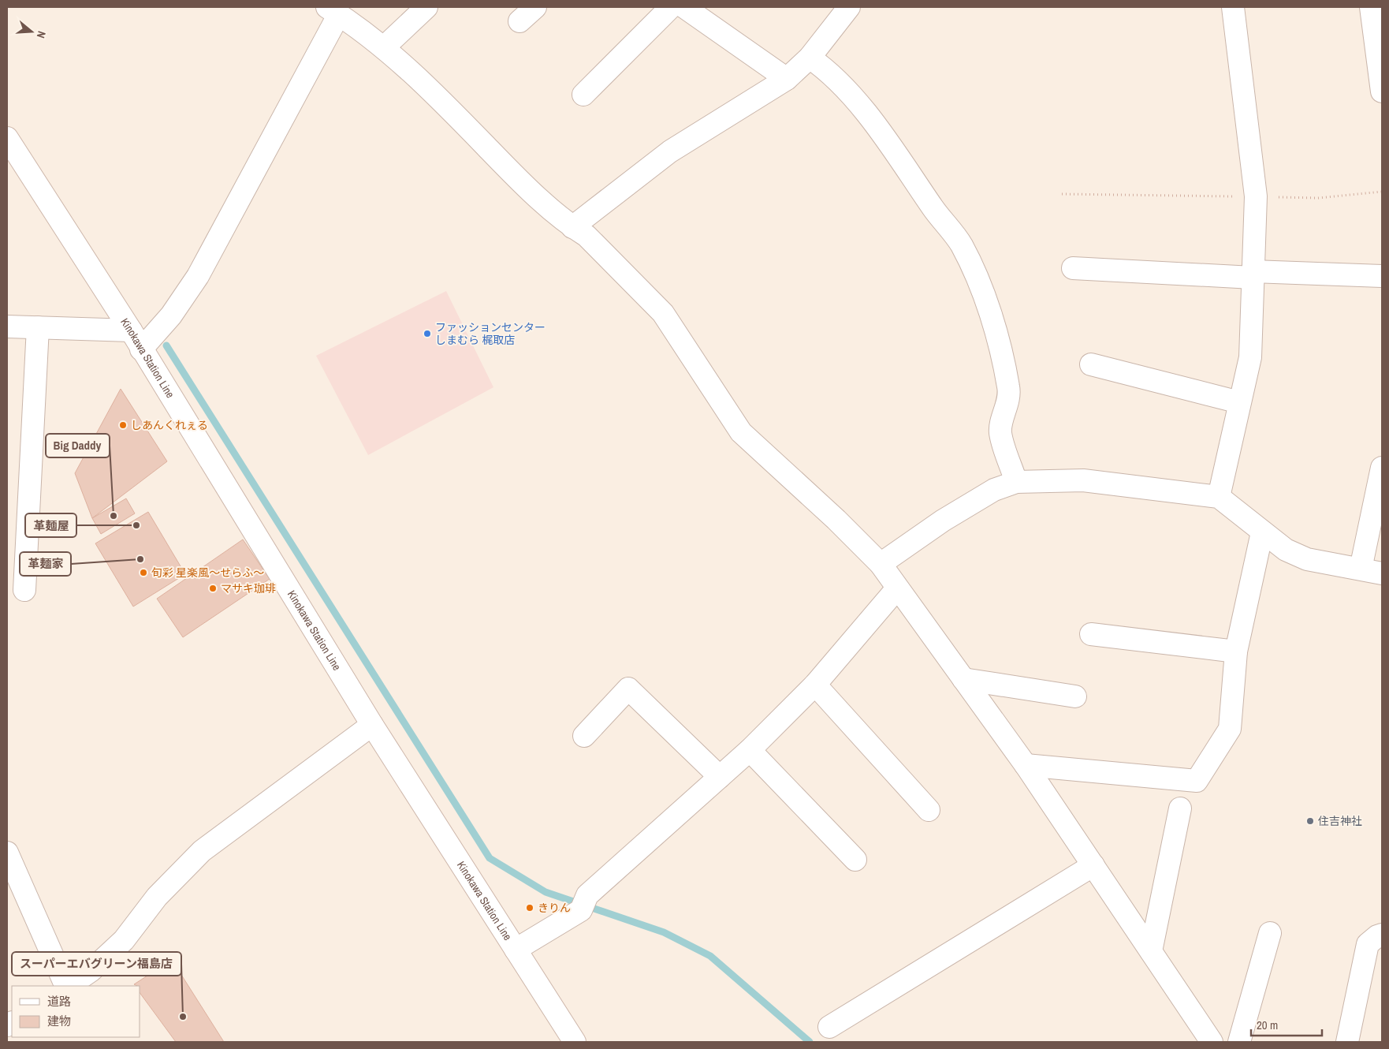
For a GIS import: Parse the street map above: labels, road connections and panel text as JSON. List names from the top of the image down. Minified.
{"streets":{"street":["Kinokawa Station Line"]},"places":["ファッションセンター しまむら 梶取店","しあんくれぇる","Big Daddy","革麺屋","革麺家","旬彩 星楽風～せらふ～","マサキ珈琲","住吉神社","きりん","スーパーエバグリーン福島店"],"legend":["道路","建物"],"scale_bar":"20 m","north":"right"}
